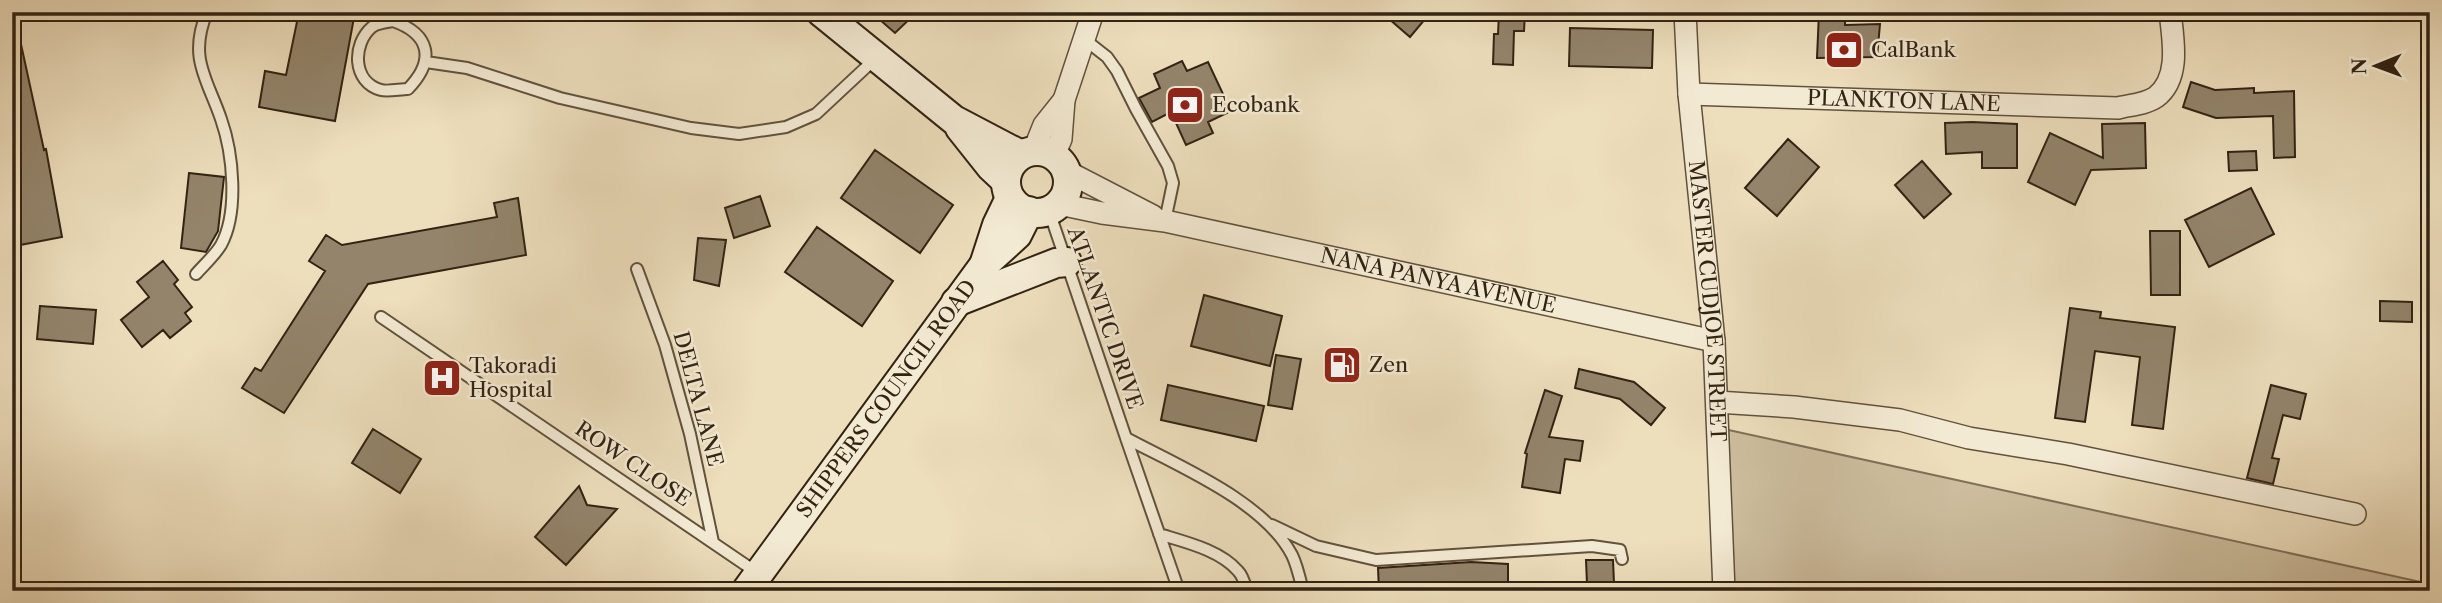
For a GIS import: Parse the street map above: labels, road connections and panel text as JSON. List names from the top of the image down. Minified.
{"streets":{"street":["PLANKTON LANE","NANA PANYA AVENUE","MASTER CUDJOE STREET","SHIPPERS COUNCIL ROAD"],"lane":["ATLANTIC DRIVE","DELTA LANE","ROW CLOSE"]},"crossings":[["PLANKTON LANE","MASTER CUDJOE STREET"],["NANA PANYA AVENUE","MASTER CUDJOE STREET"],["NANA PANYA AVENUE","ATLANTIC DRIVE"],["NANA PANYA AVENUE","SHIPPERS COUNCIL ROAD"],["ATLANTIC DRIVE","SHIPPERS COUNCIL ROAD"],["DELTA LANE","ROW CLOSE"],["SHIPPERS COUNCIL ROAD","ROW CLOSE"]],"places":{"bank":["CalBank","Ecobank"],"fuel station":["Zen"],"hospital":["Takoradi Hospital"]},"north":"left"}
